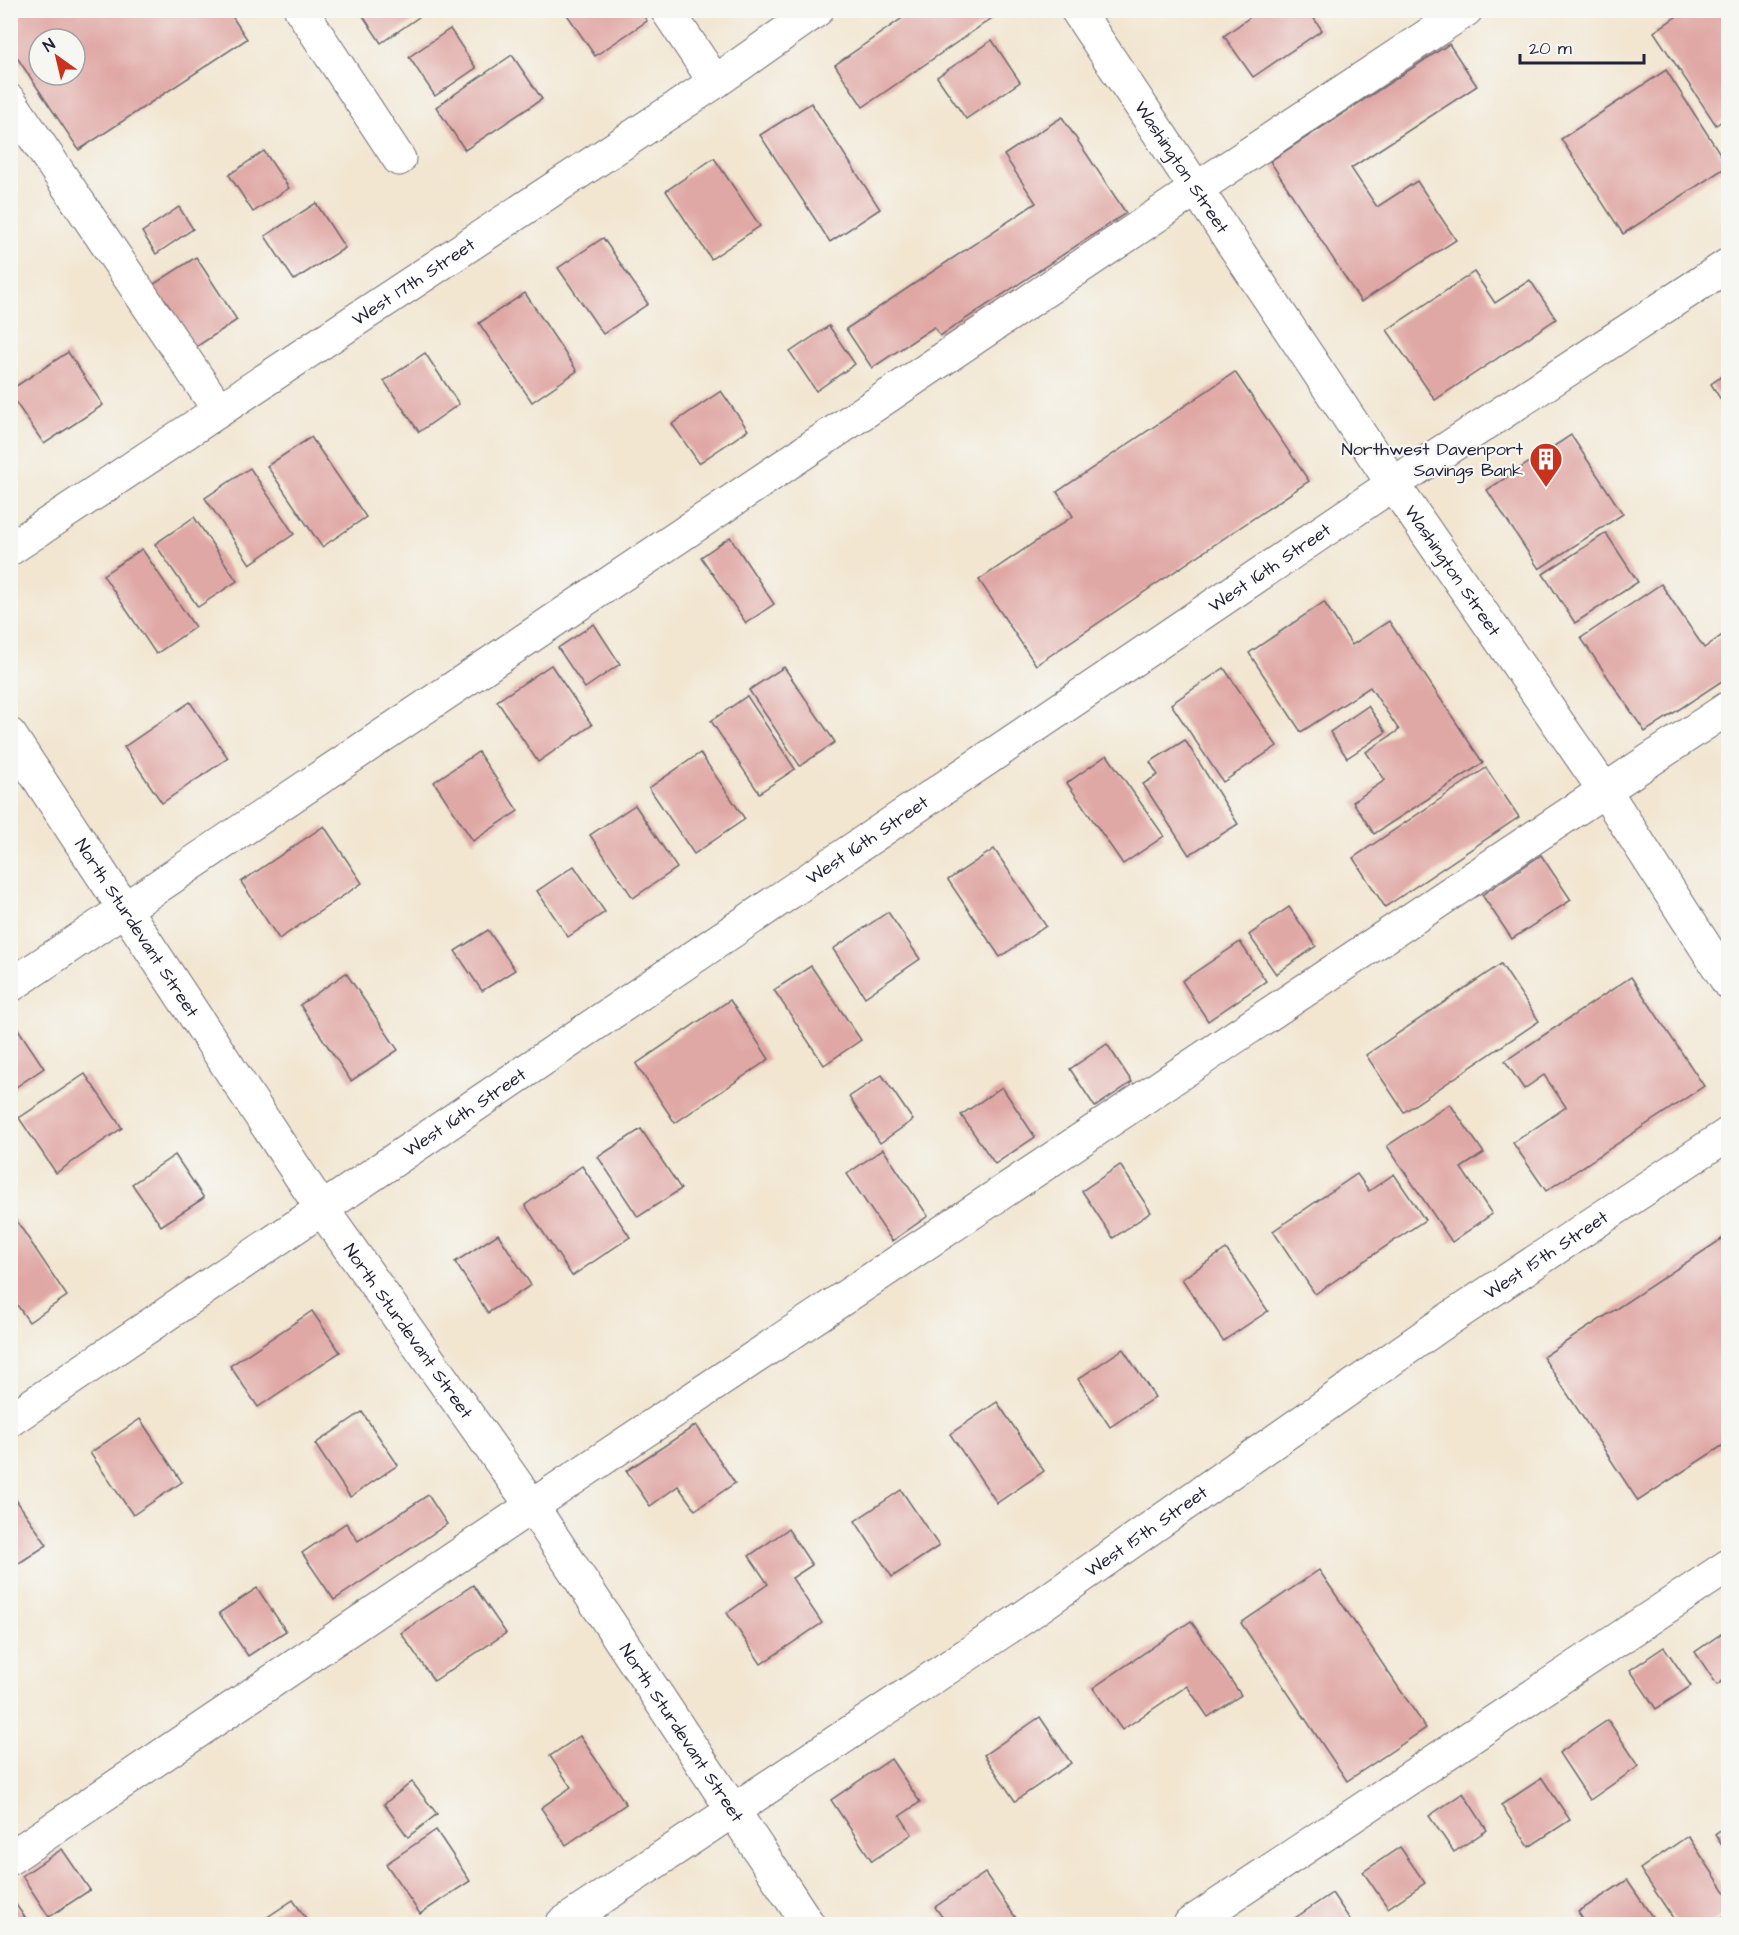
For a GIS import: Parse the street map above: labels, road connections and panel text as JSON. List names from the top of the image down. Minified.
{"streets":{"street":["Washington Street","West 17th Street","West 16th Street","North Sturdevant Street","West 15th Street"]},"crossings":[["Washington Street","West 16th Street"],["West 16th Street","North Sturdevant Street"],["North Sturdevant Street","West 15th Street"]],"places":{"building":["Northwest Davenport Savings Bank"]},"scale_bar":"20 m","north":"top left"}
